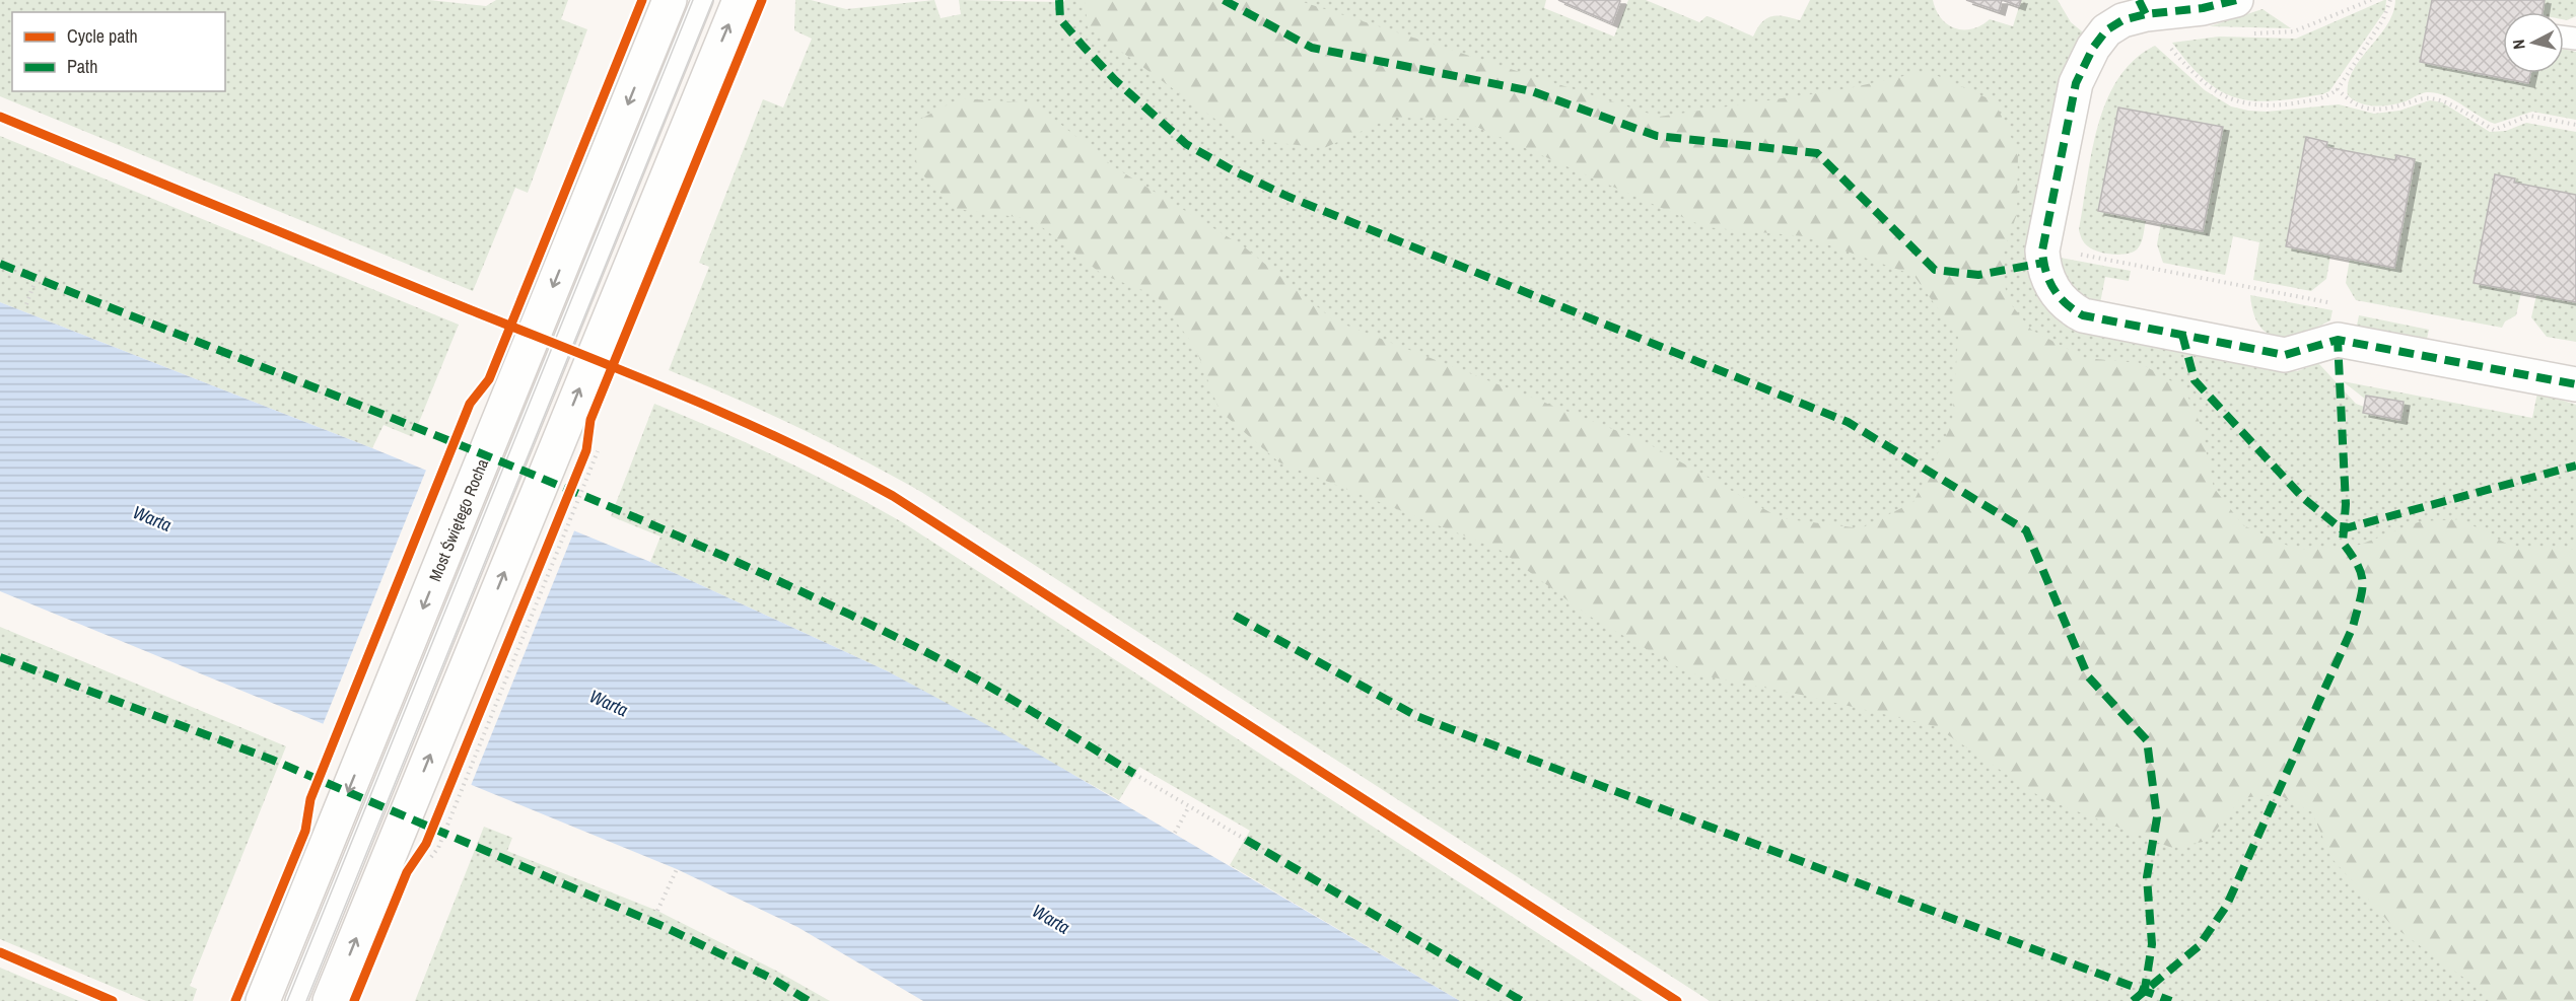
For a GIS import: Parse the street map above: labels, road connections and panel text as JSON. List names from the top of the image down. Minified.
{"streets":{"street":["Most Świętego Rocha"]},"water":["Warta"],"legend":["Cycle path","Path"],"north":"left"}
